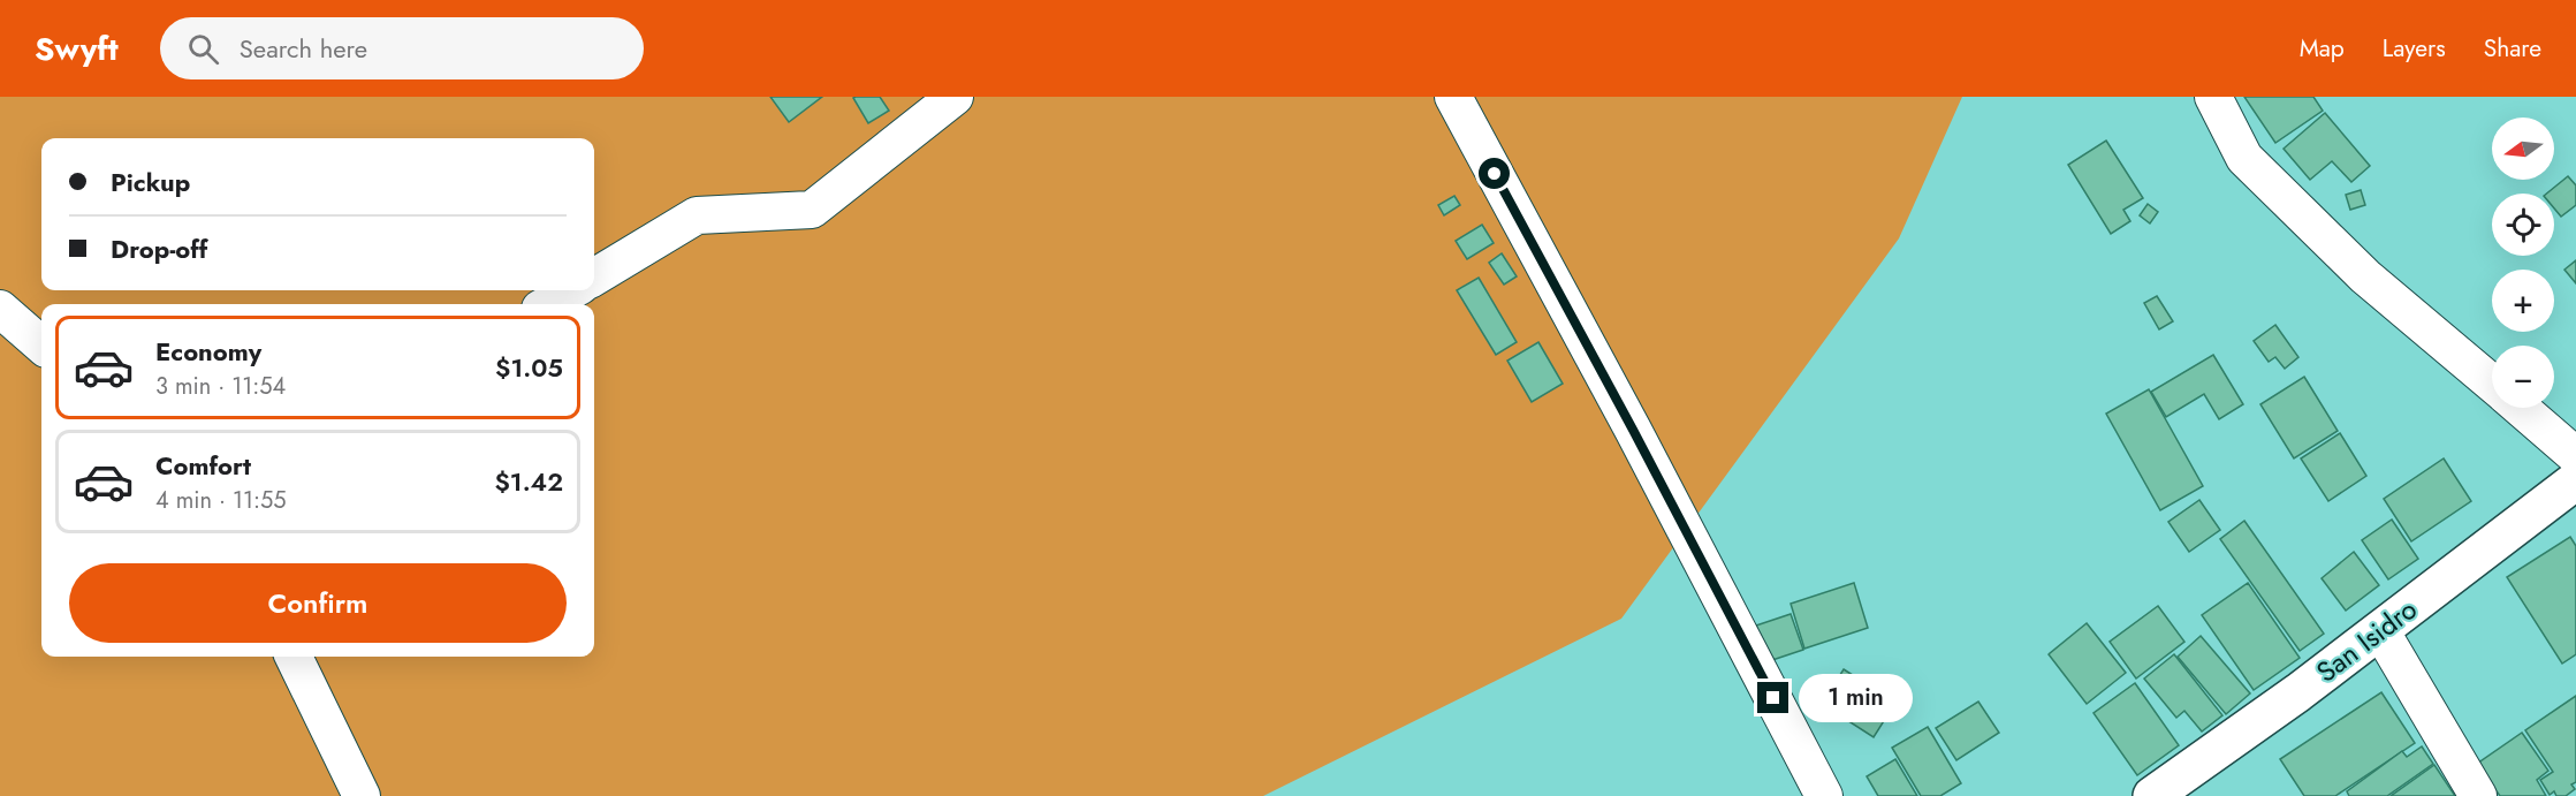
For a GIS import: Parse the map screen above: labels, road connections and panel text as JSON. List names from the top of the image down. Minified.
{"streets":{"street":["San Isidro"]},"north":"left","page":{"header":"Swyft","search":"Search here","nav":["Map","Layers","Share"],"map_buttons":["+","−"],"banner":["Pickup","Drop-off"],"list":[{"name":"Economy","note":"3 min · 11:54","value":"$1.05"},{"name":"Comfort","note":"4 min · 11:55","value":"$1.42"}],"buttons":"Confirm","bubble":"1 min"}}
